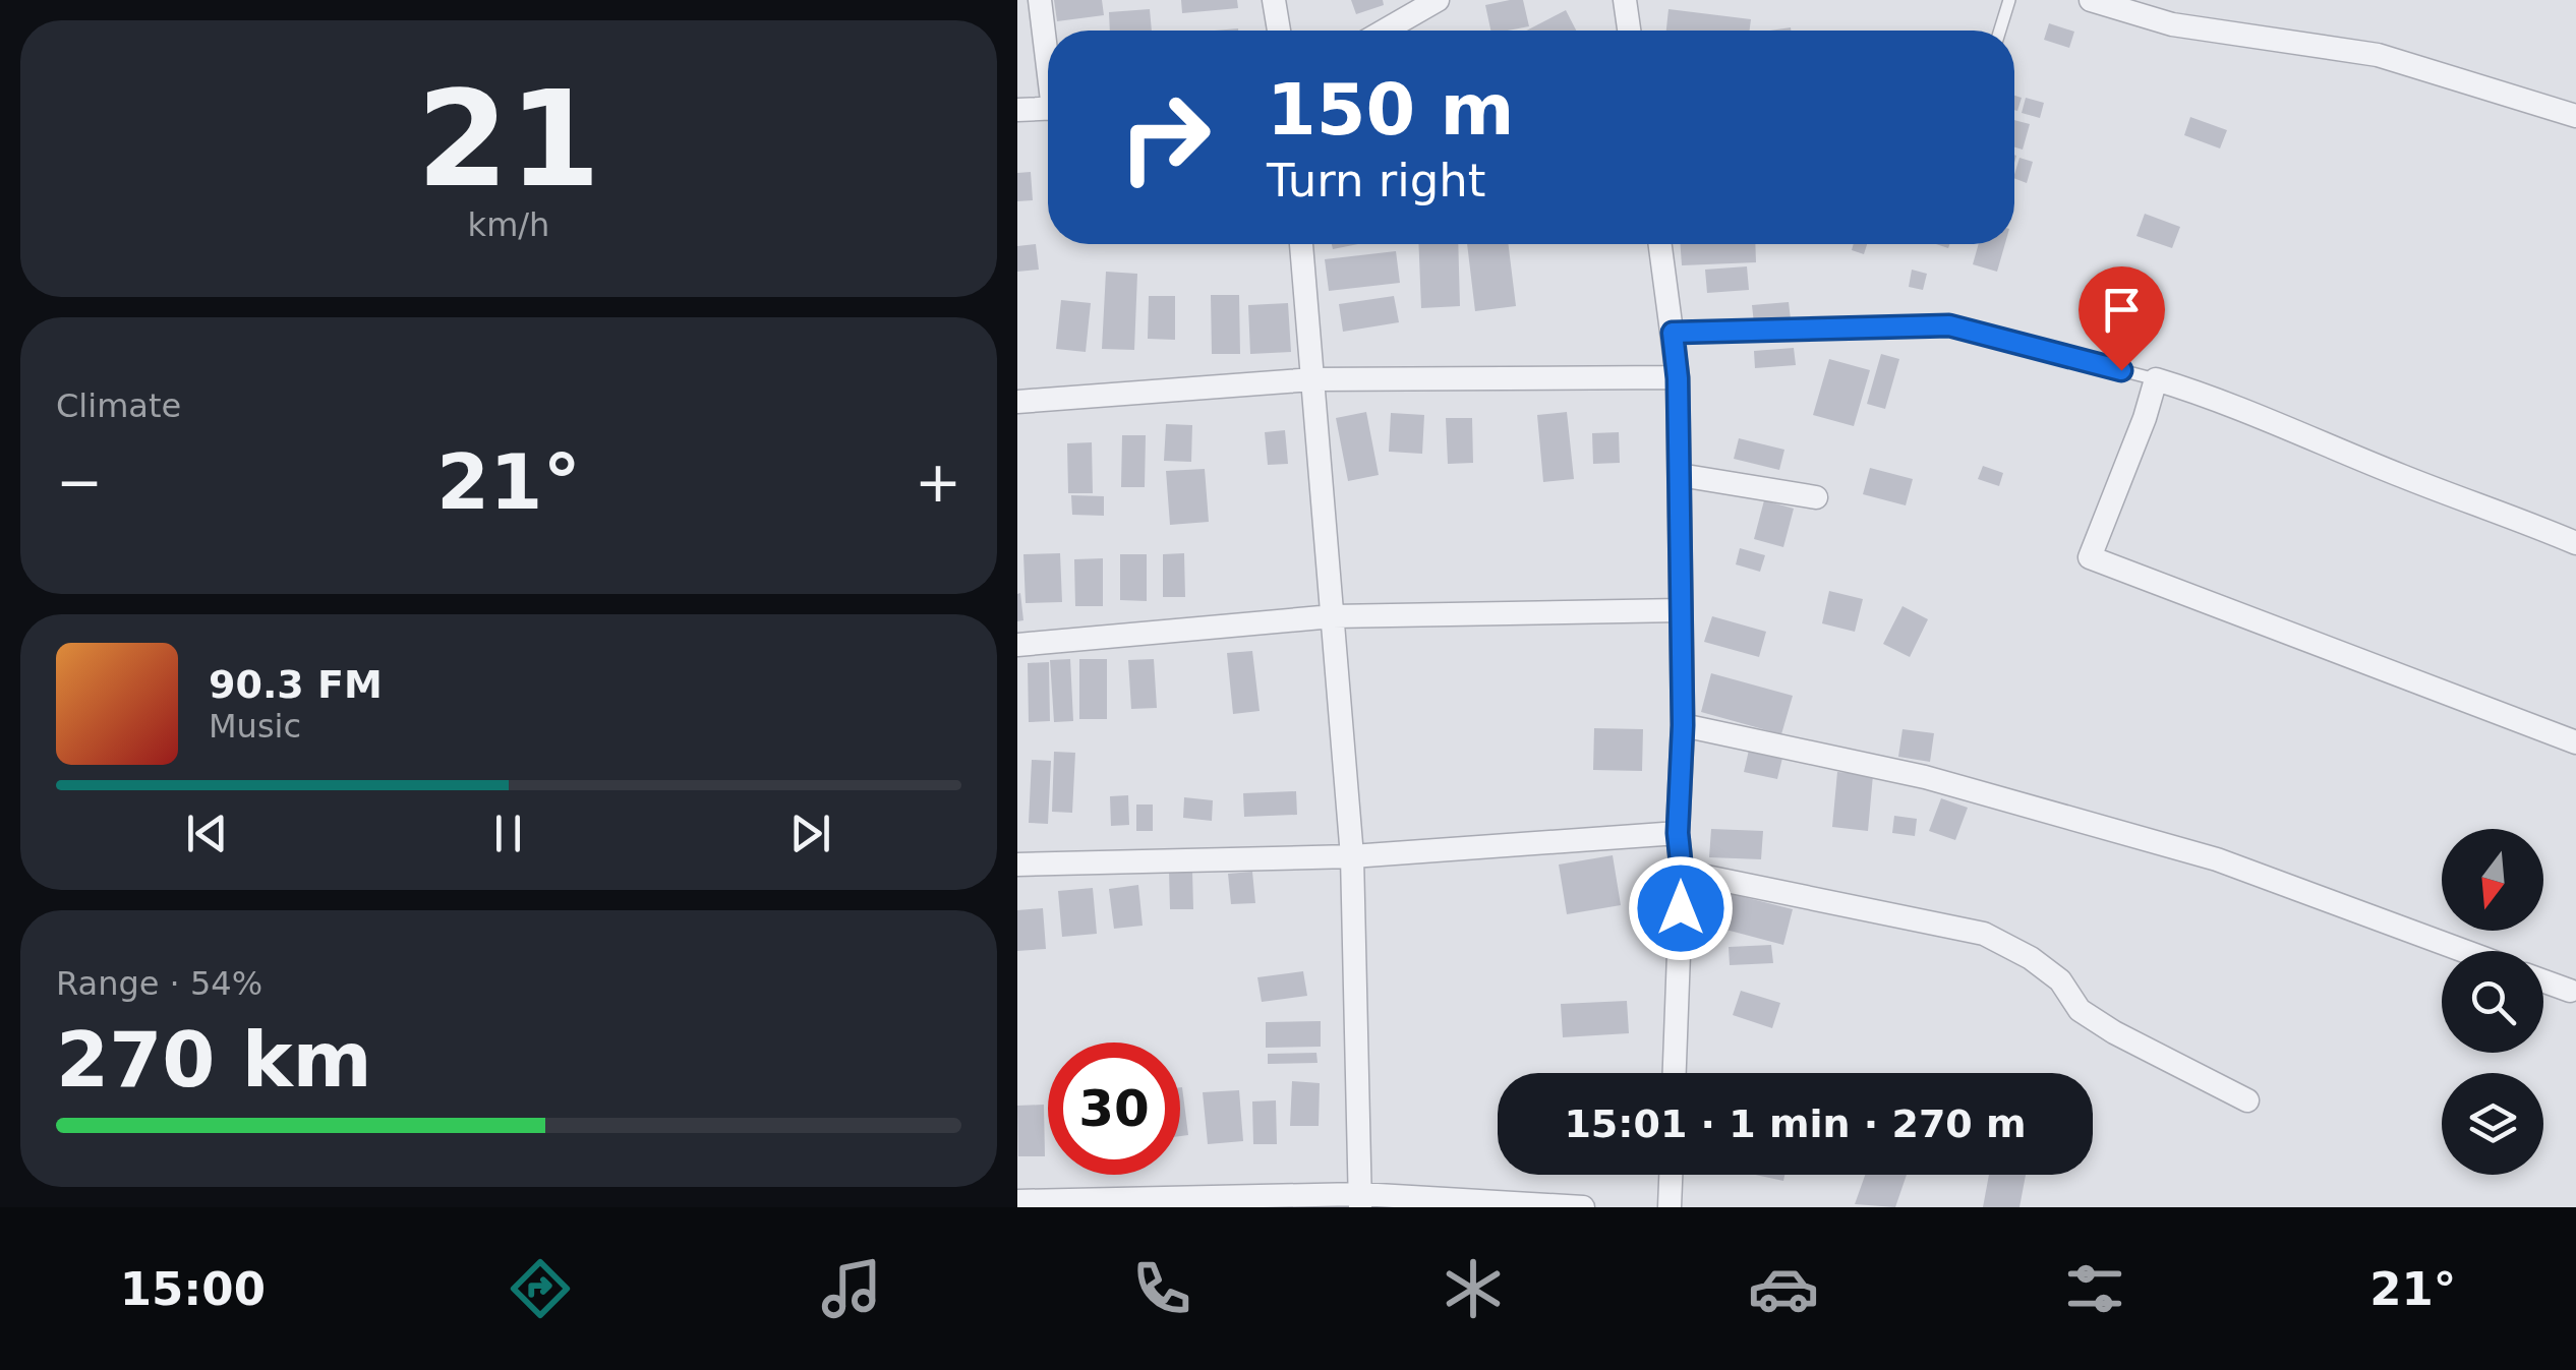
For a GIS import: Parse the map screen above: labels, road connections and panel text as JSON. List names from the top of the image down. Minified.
{"north":"bottom","page":{"tile":[["21","km/h"],"Climate",["Range · 54%","270 km"]],"turn":["150 m","Turn right"],"heat":["−","21°","+"],"song":["90.3 FM","Music"],"limit":"30","trip":"15:01 · 1 min · 270 m","tabs":["15:00","21°"]}}
